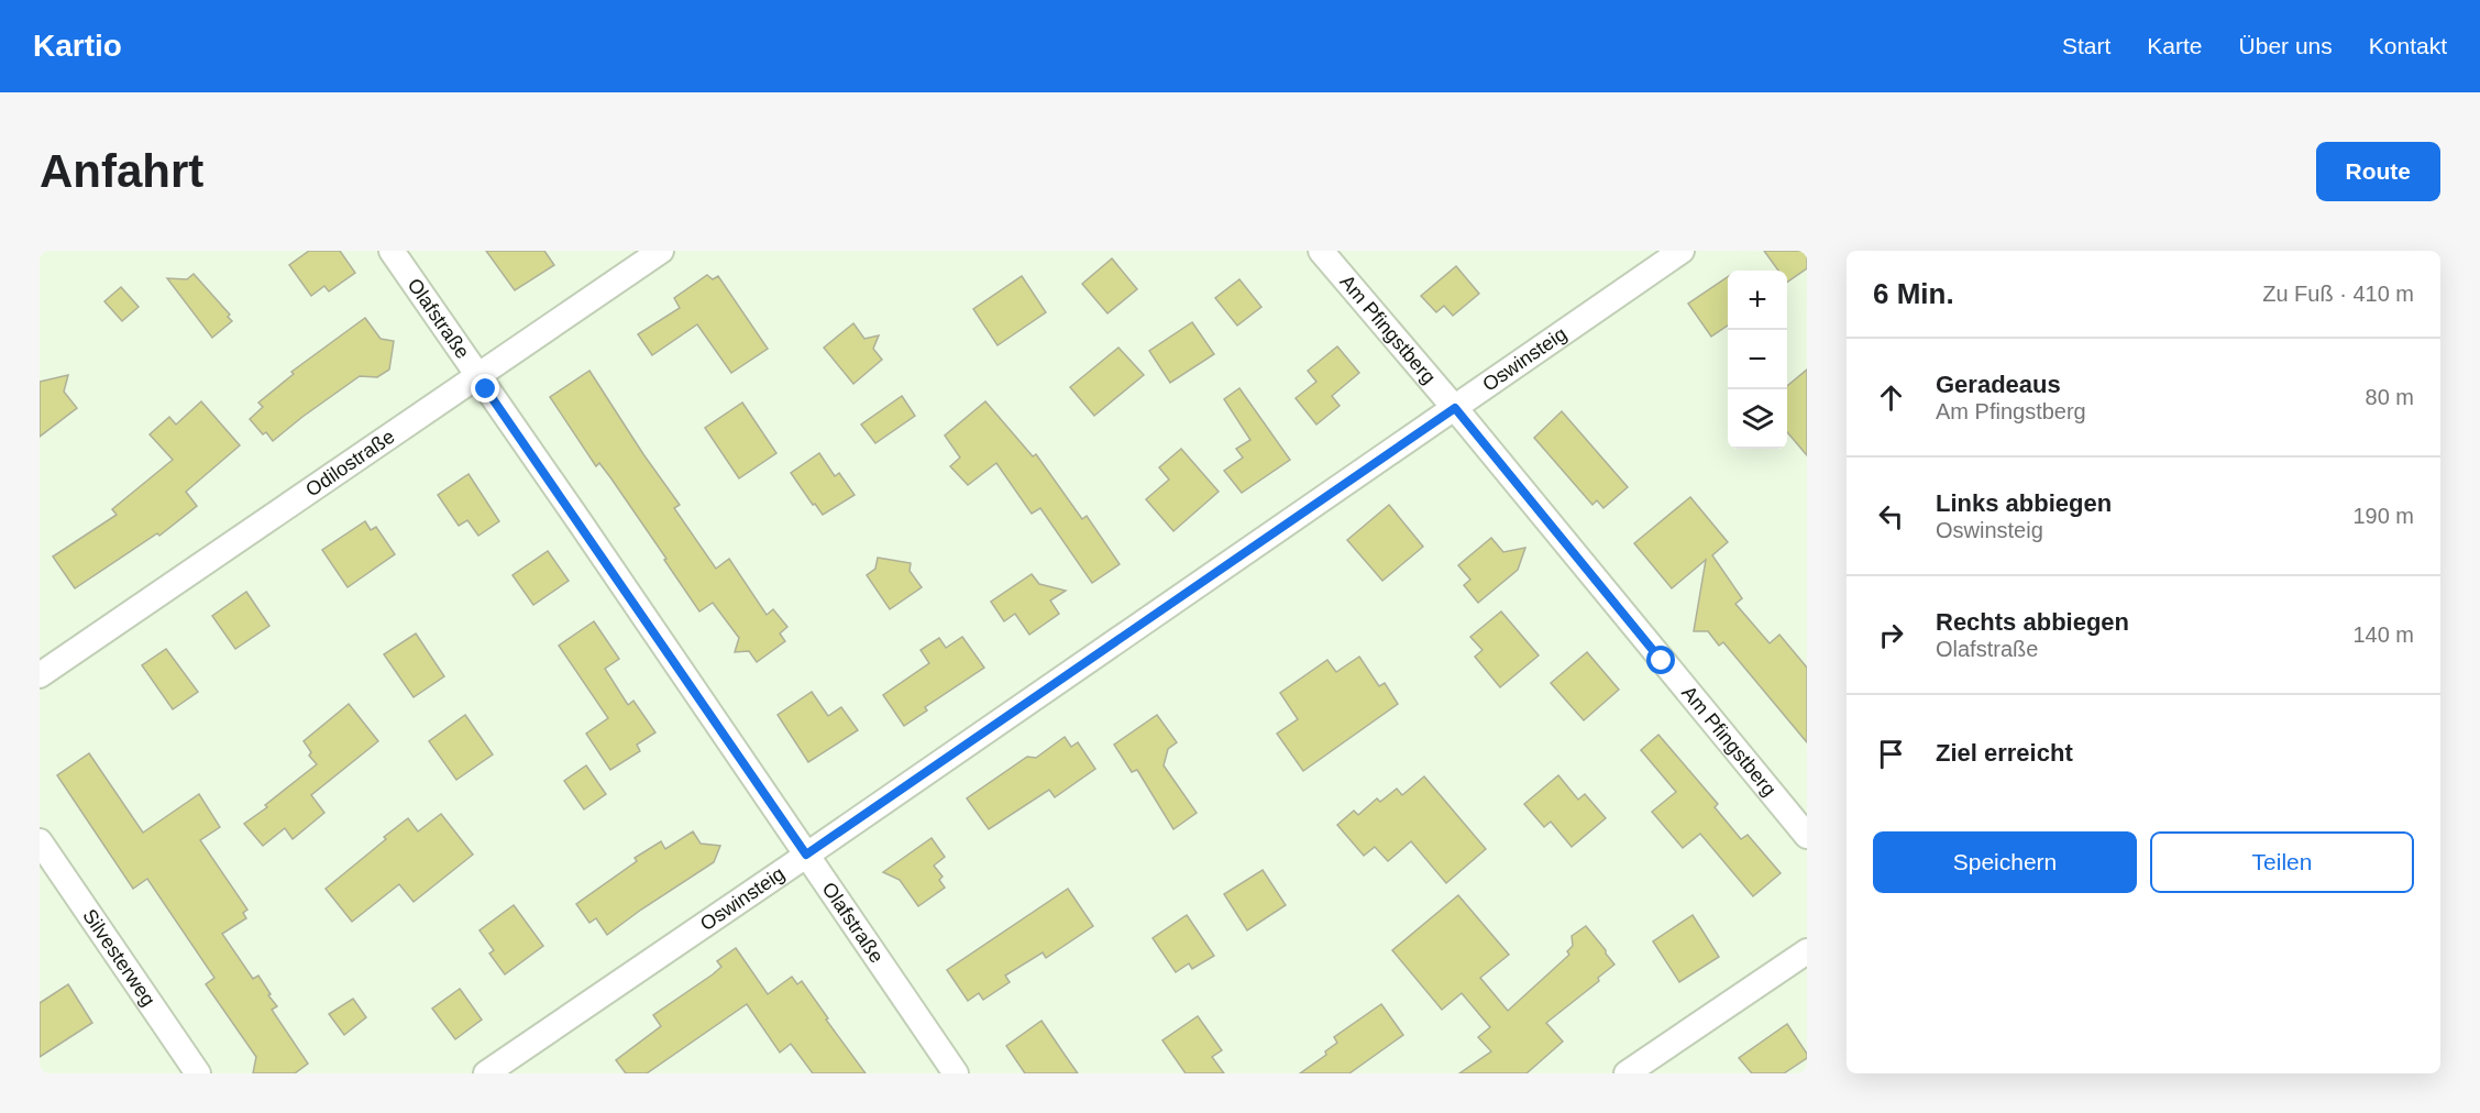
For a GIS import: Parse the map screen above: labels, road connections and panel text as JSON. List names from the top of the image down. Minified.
{"streets":{"street":["Olafstraße","Am Pfingstberg","Oswinsteig","Odilostraße","Silvesterweg"]},"crossings":[["Olafstraße","Oswinsteig"],["Olafstraße","Odilostraße"],["Am Pfingstberg","Oswinsteig"]],"page":{"header":"Kartio","nav":["Start","Karte","Über uns","Kontakt"],"buttons":["Route",["Speichern","Teilen"]],"title":"Anfahrt","heading":["6 Min.","Zu Fuß · 410 m"],"map_buttons":["+","−"],"list":[["Geradeaus","Am Pfingstberg","80 m"],["Links abbiegen","Oswinsteig","190 m"],["Rechts abbiegen","Olafstraße","140 m"],"Ziel erreicht"]}}
